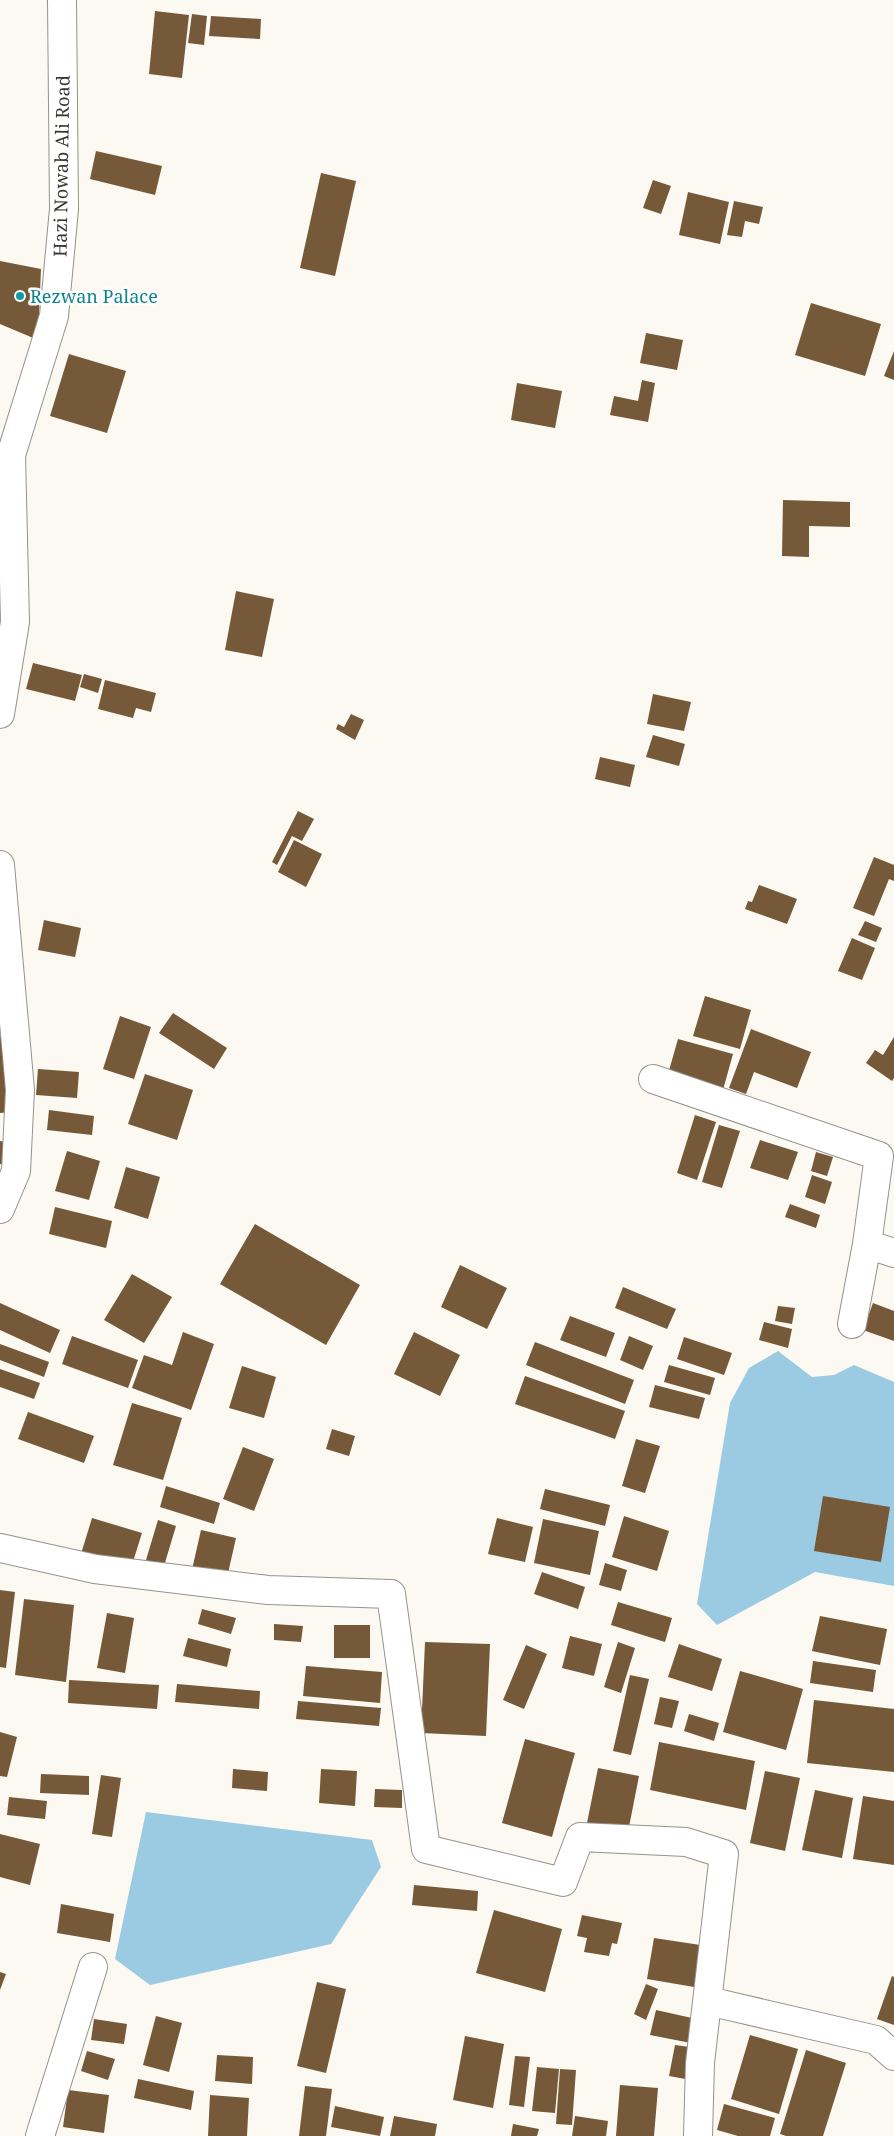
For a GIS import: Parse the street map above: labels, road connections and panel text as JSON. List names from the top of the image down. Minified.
{"streets":{"street":["Hazi Nowab Ali Road"]},"places":["Rezwan Palace"]}
